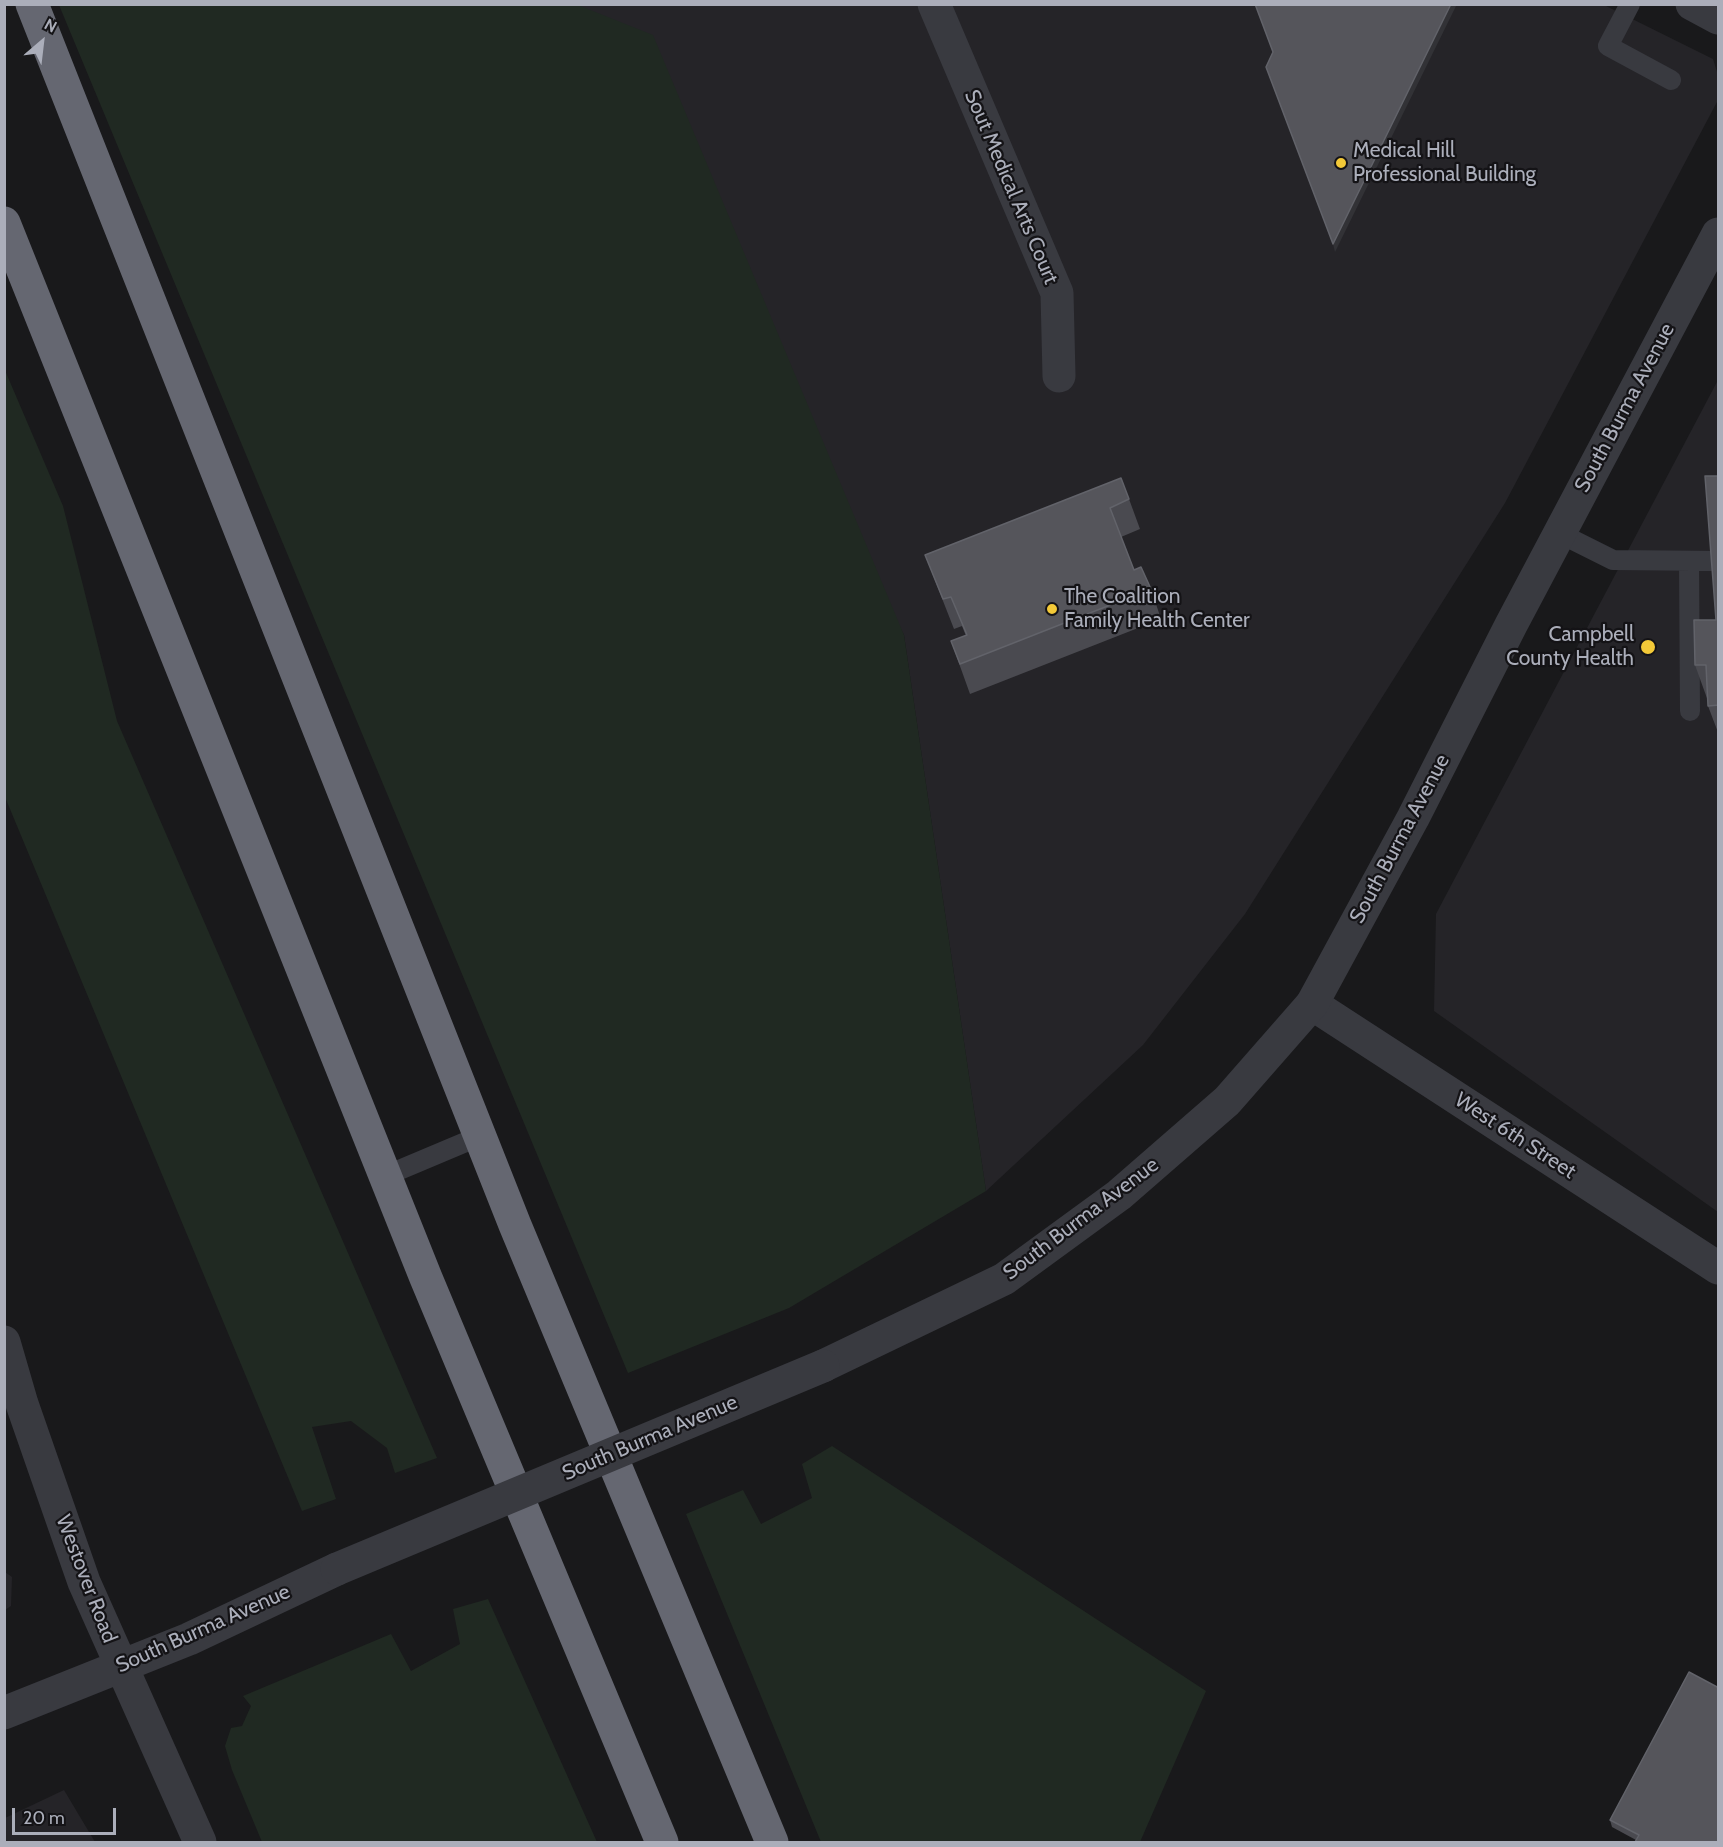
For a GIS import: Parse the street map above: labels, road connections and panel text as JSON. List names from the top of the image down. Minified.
{"streets":{"street":["Sout Medical Arts Court","South Burma Avenue","West 6th Street","Westover Road"]},"crossings":[["South Burma Avenue","West 6th Street"],["South Burma Avenue","Westover Road"]],"places":["Medical Hill Professional Building","The Coalition Family Health Center","Campbell County Health"],"scale_bar":"20 m","north":"top right"}
